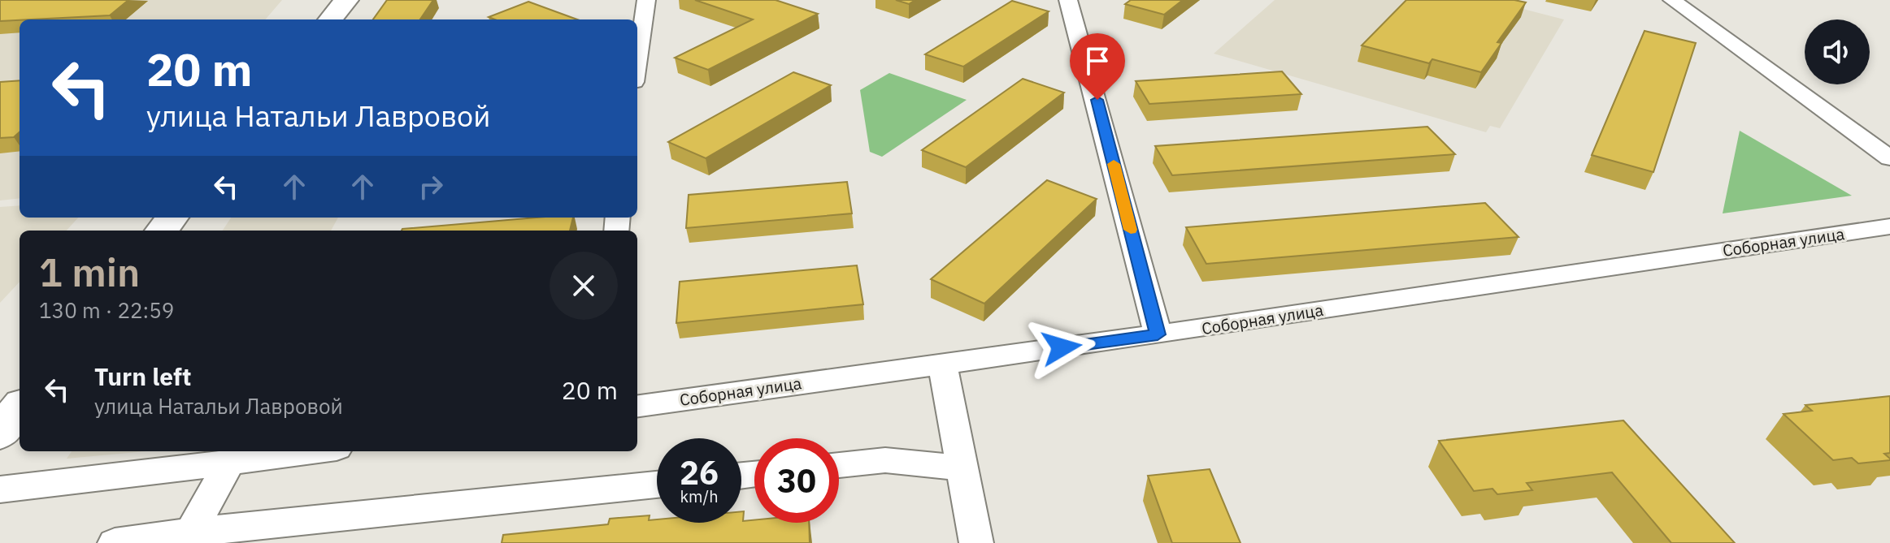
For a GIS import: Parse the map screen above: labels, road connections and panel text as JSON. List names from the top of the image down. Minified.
{"streets":{"street":["Соборная улица"]},"page":{"turn":["20 m","улица Натальи Лавровой"],"heading":["1 min","130 m · 22:59"],"list":[{"name":"Turn left","note":"улица Натальи Лавровой","value":"20 m"}],"speed":"26 km/h","limit":"30"}}
